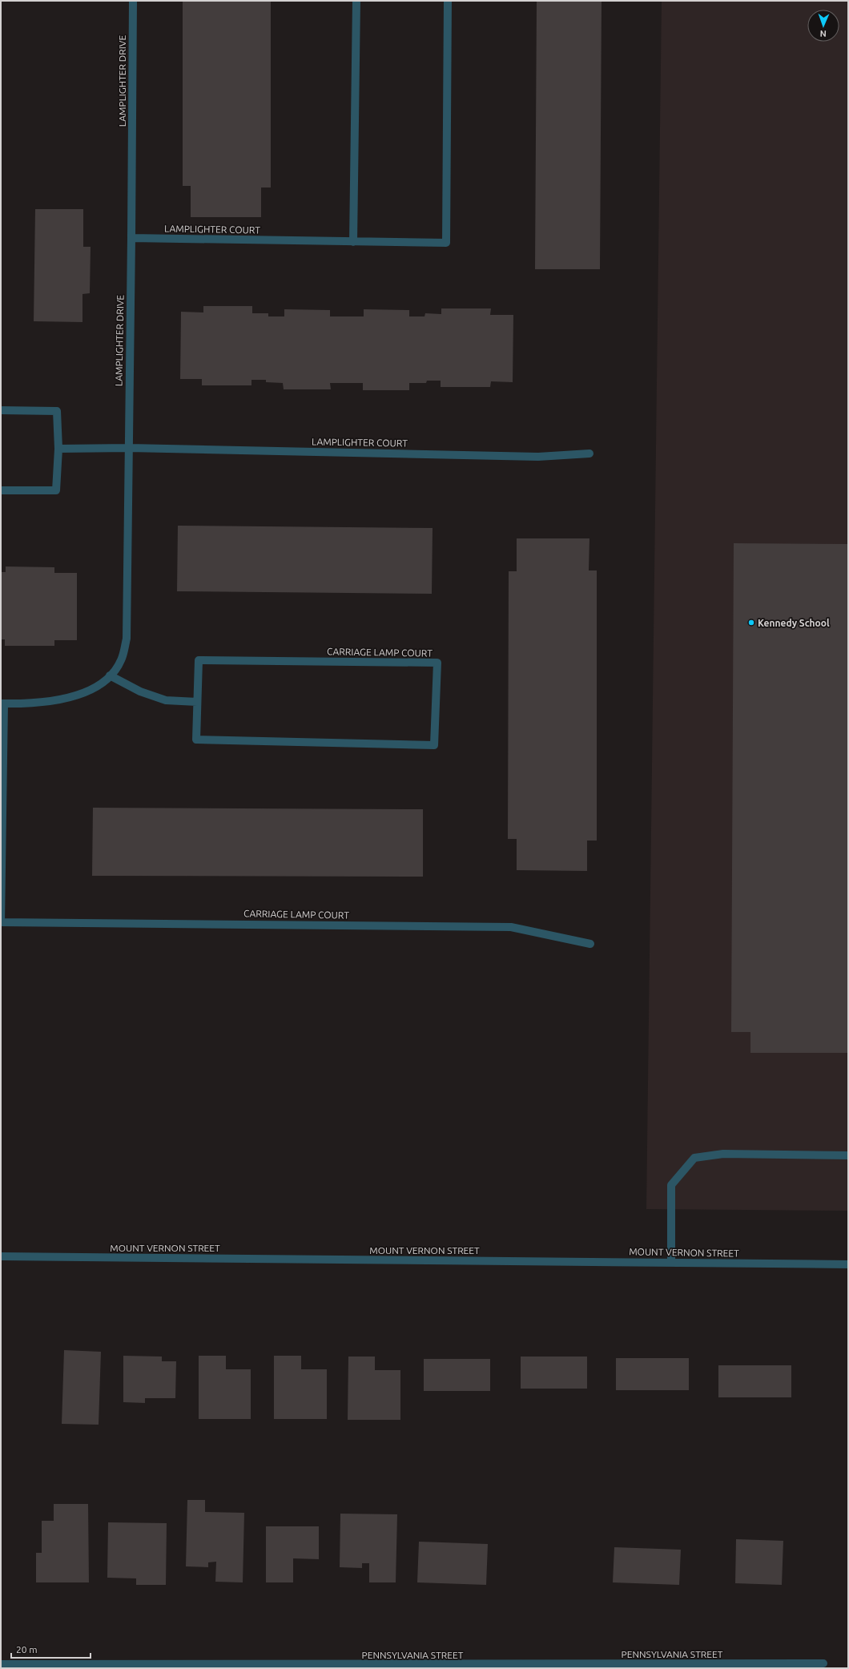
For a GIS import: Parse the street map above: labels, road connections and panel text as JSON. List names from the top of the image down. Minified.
{"streets":{"street":["LAMPLIGHTER DRIVE","LAMPLIGHTER COURT","CARRIAGE LAMP COURT","MOUNT VERNON STREET","PENNSYLVANIA STREET"]},"crossings":[["LAMPLIGHTER DRIVE","LAMPLIGHTER COURT"],["LAMPLIGHTER DRIVE","CARRIAGE LAMP COURT"]],"places":["Kennedy School"],"scale_bar":"20 m","north":"bottom"}
